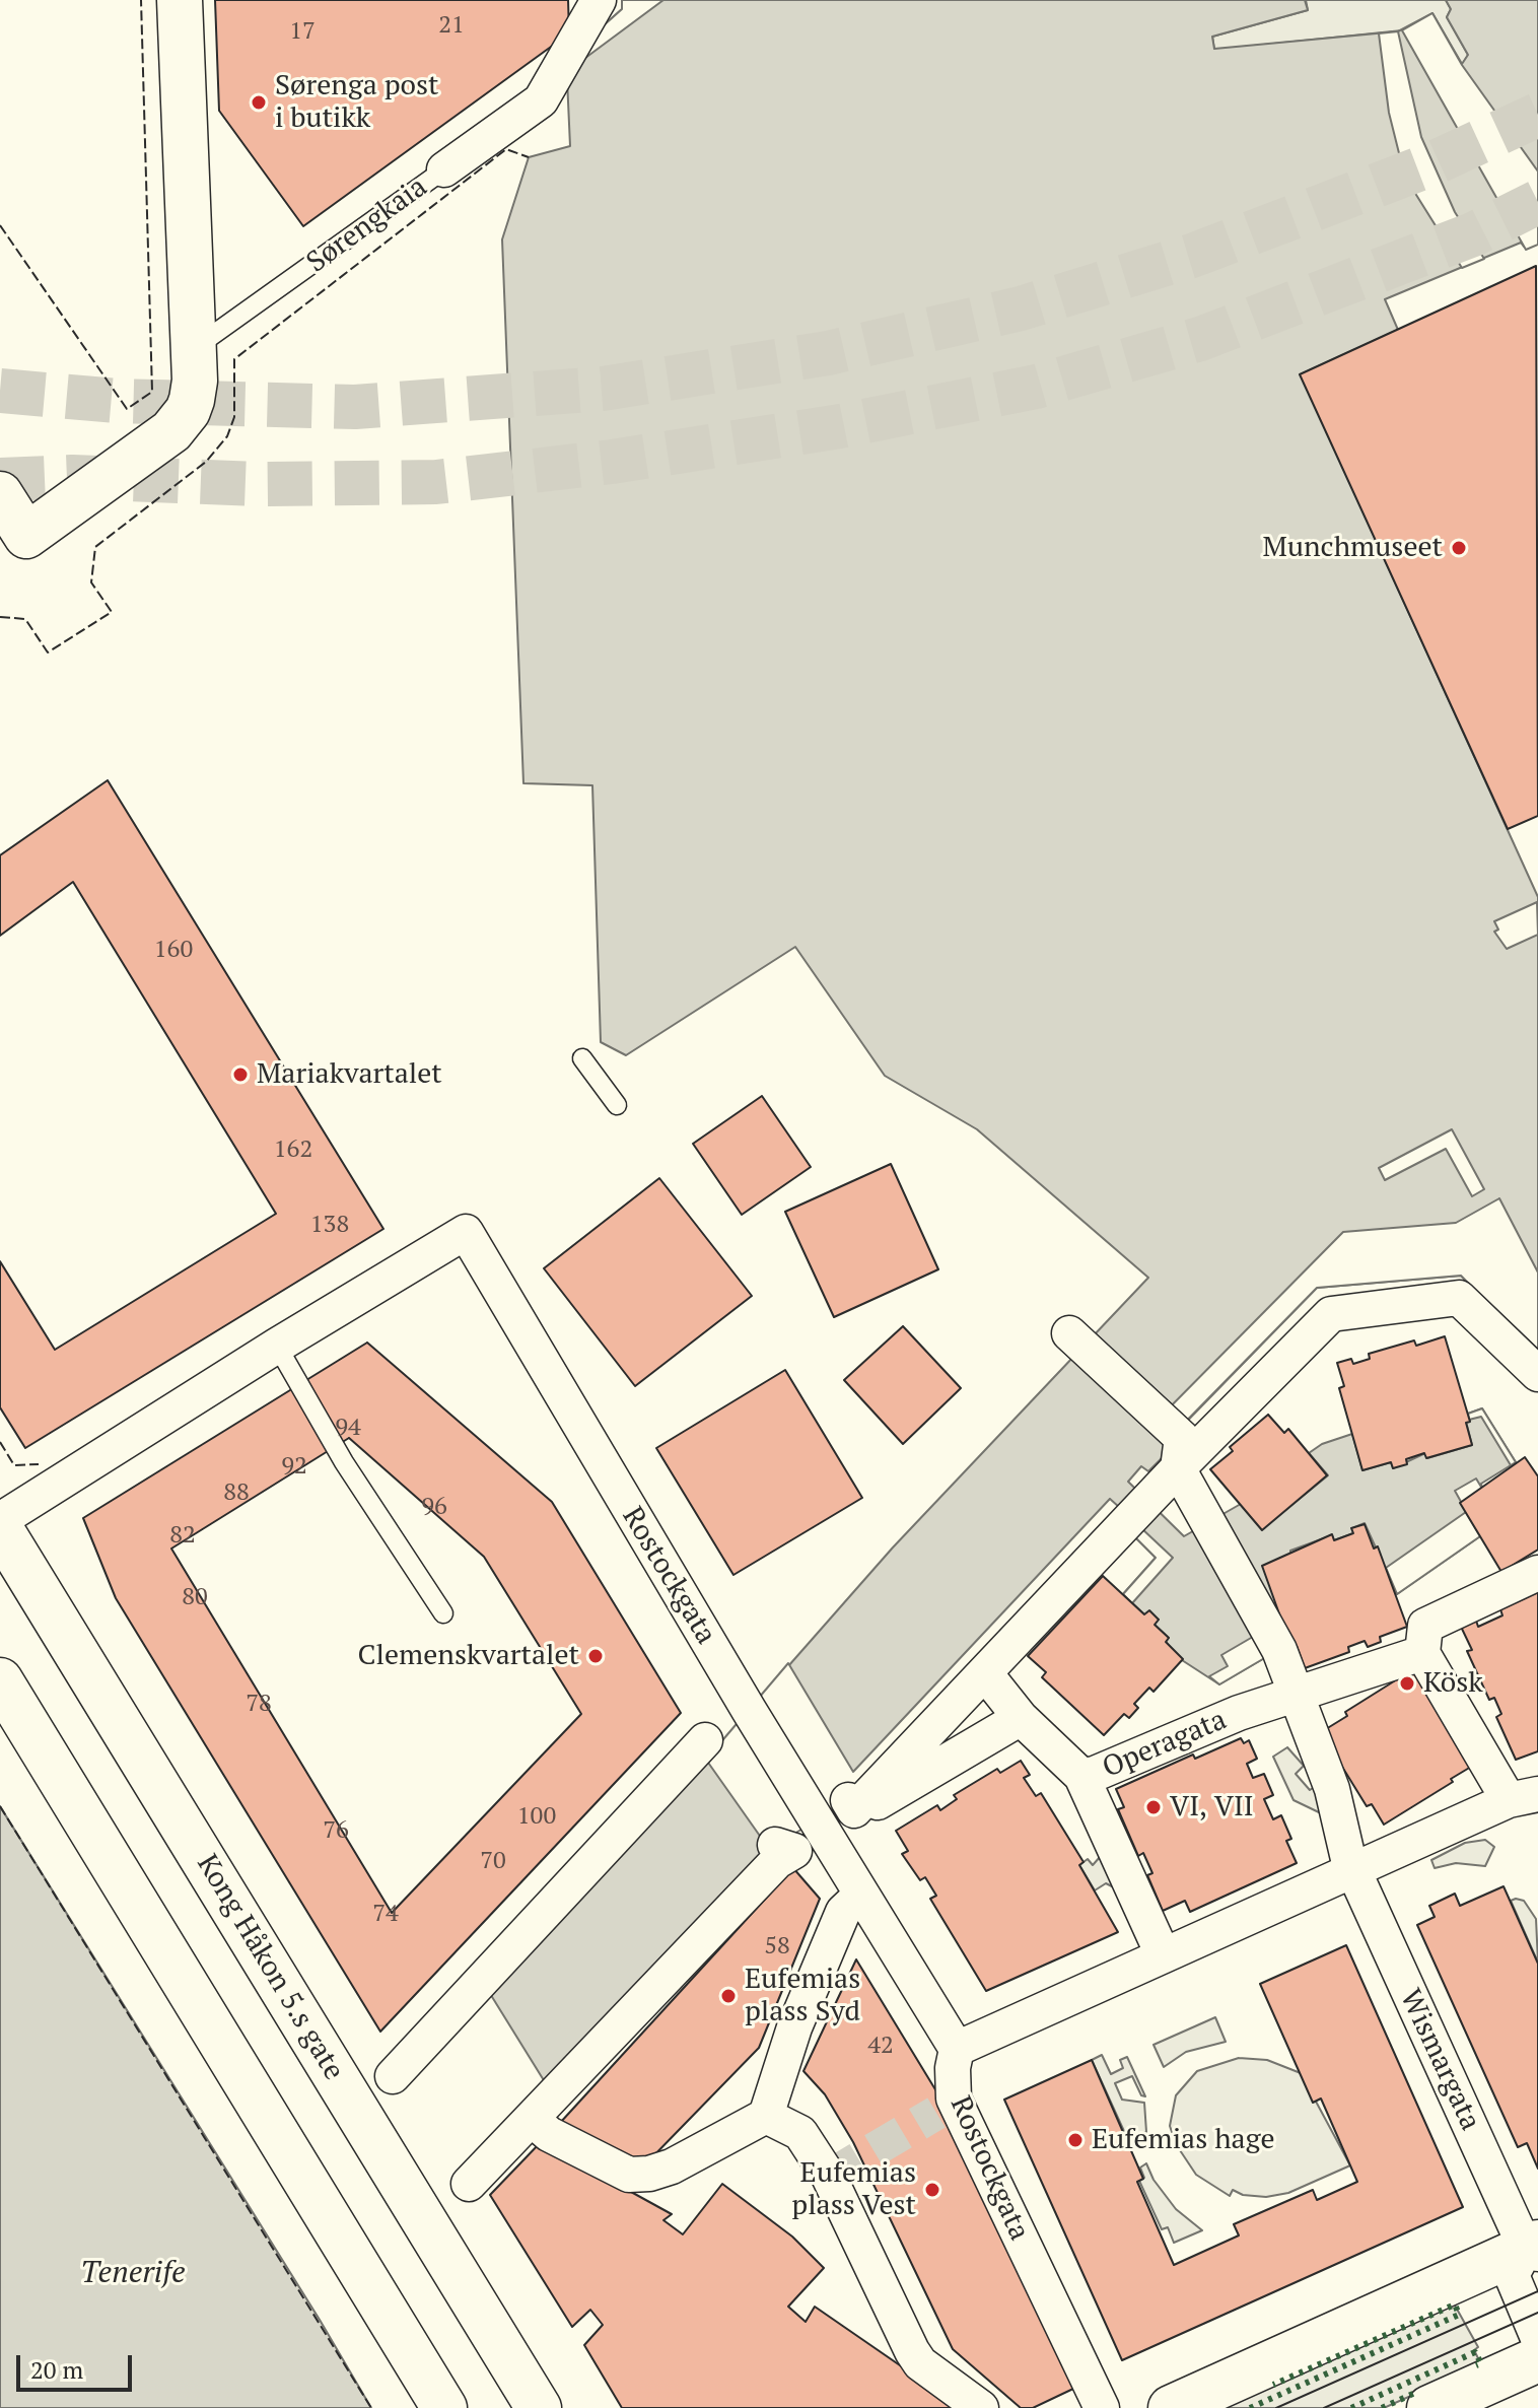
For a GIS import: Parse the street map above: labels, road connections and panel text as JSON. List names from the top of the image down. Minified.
{"streets":{"main road":["Kong Håkon 5.s gate"],"street":["Sørengkaia","Rostockgata","Operagata","Wismargata"]},"water":["Tenerife"],"places":["Sørenga post i butikk","Munchmuseet","Mariakvartalet","Clemenskvartalet","Kösk","VI, VII","Eufemias plass Syd","Eufemias hage","Eufemias plass Vest"],"house_numbers":["21","17","160","162","138","94","92","88","96","82","80","78","100","76","70","74","58","42"],"scale_bar":"20 m"}
